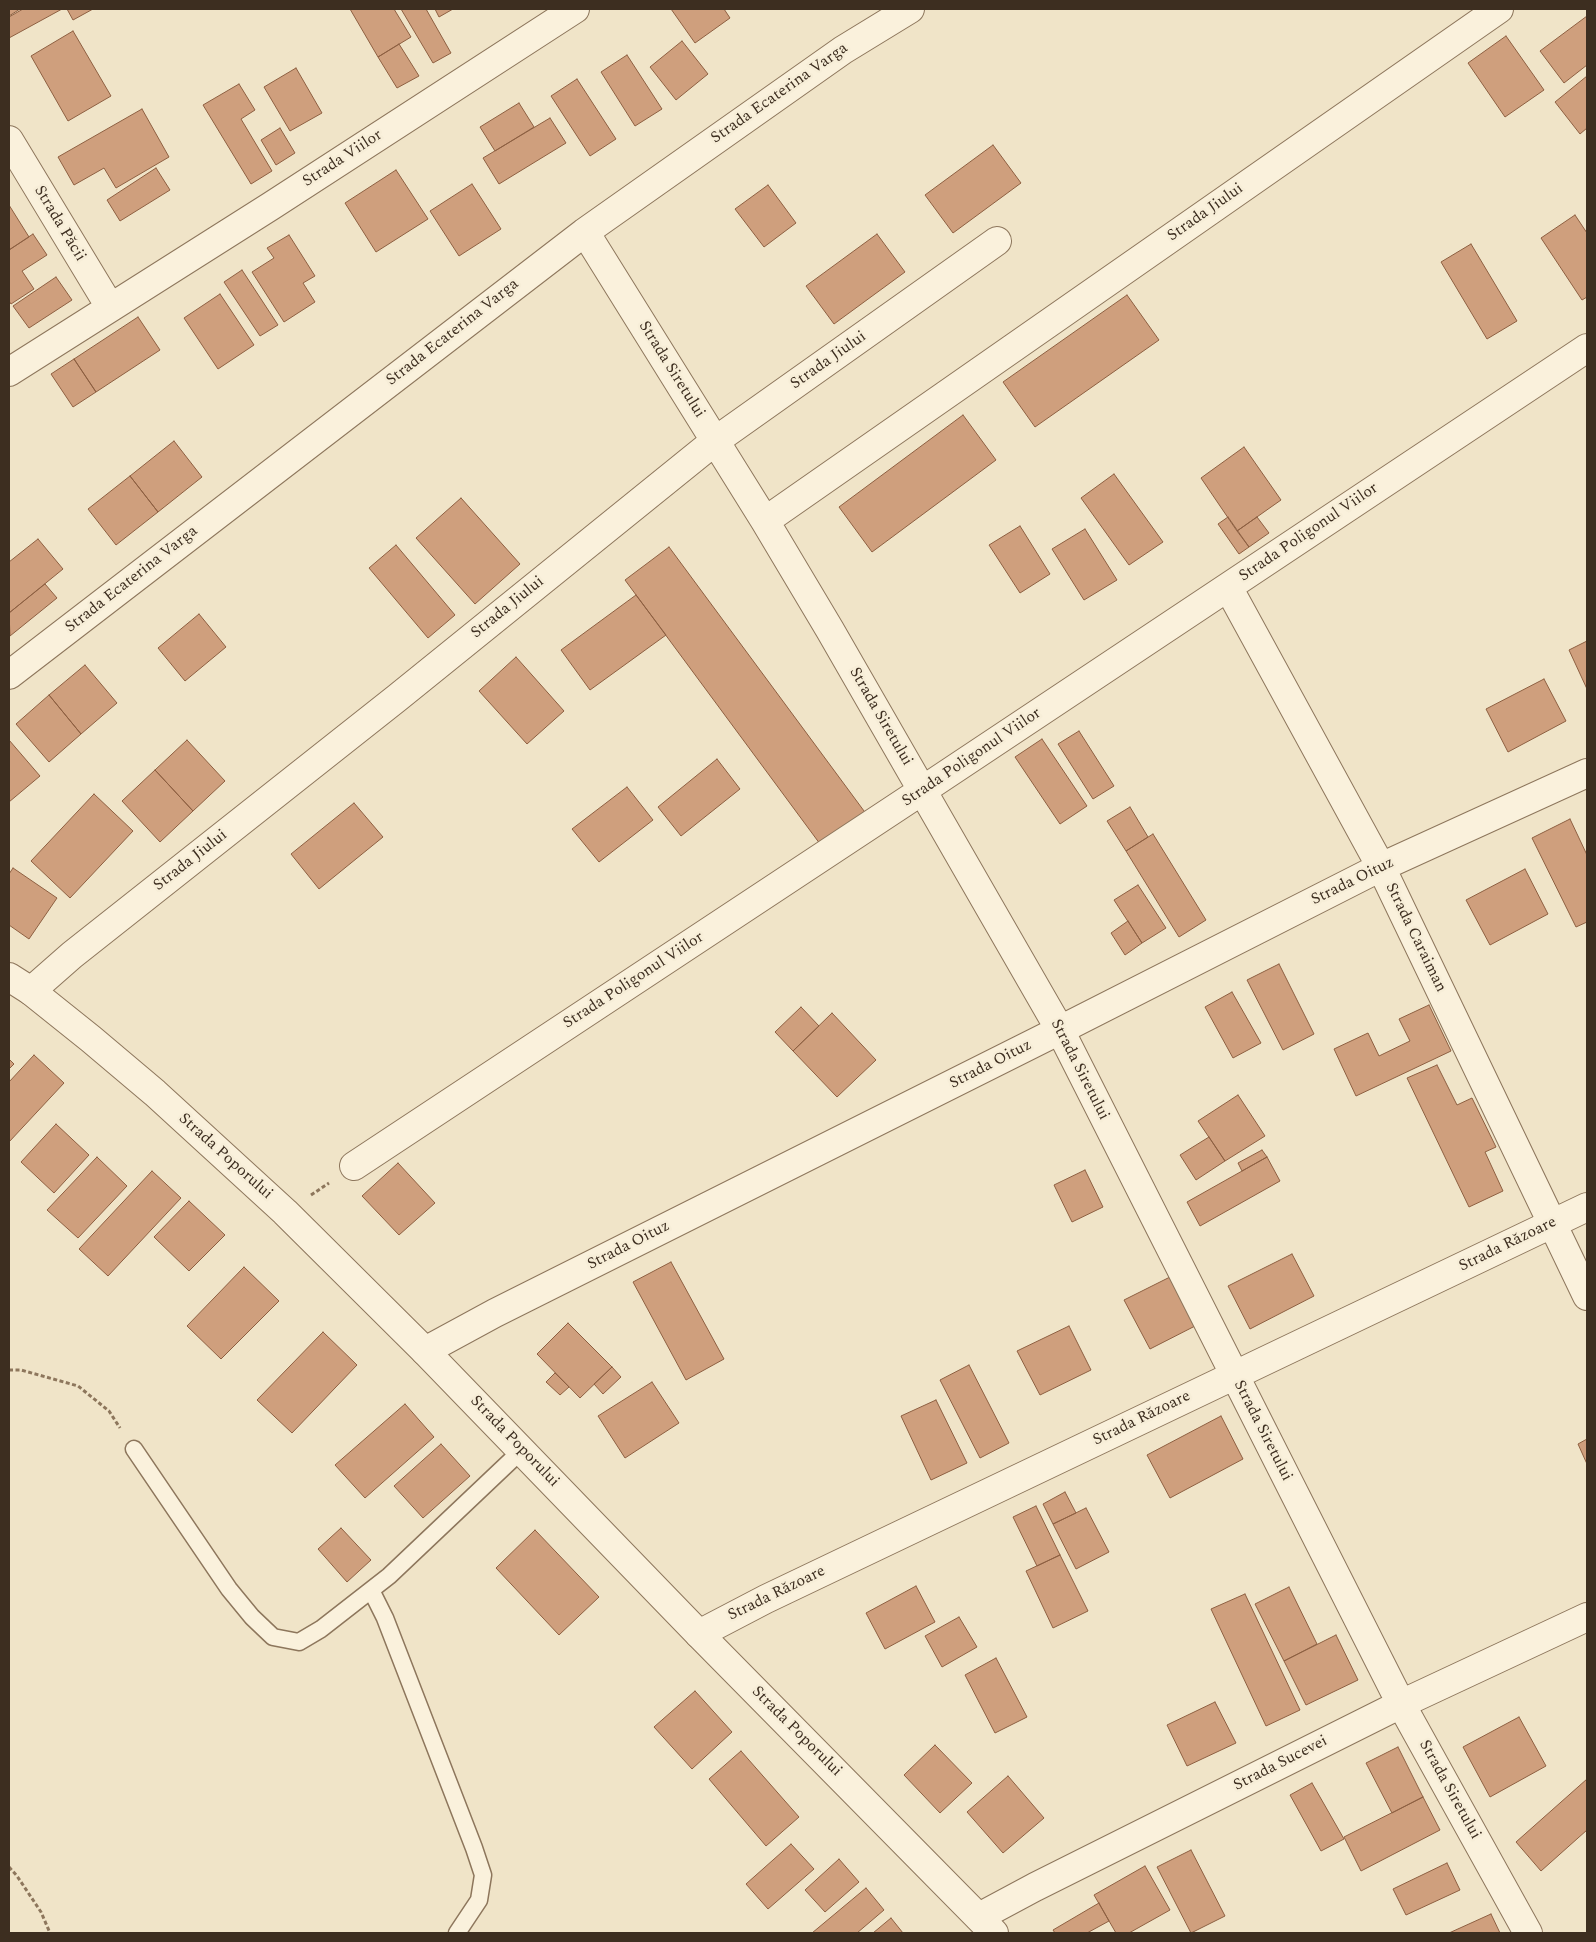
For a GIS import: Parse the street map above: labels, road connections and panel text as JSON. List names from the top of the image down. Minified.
{"streets":{"street":["Strada Ecaterina Varga","Strada Viilor","Strada Jiului","Strada Păcii","Strada Siretului","Strada Poligonul Viilor","Strada Oituz","Strada Caraiman","Strada Poporului","Strada Răzoare","Strada Sucevei"]},"crossings":[["Strada Ecaterina Varga","Strada Siretului"],["Strada Viilor","Strada Păcii"],["Strada Jiului","Strada Siretului"],["Strada Jiului","Strada Poporului"],["Strada Siretului","Strada Poligonul Viilor"],["Strada Siretului","Strada Oituz"],["Strada Siretului","Strada Răzoare"],["Strada Siretului","Strada Sucevei"],["Strada Poligonul Viilor","Strada Caraiman"],["Strada Oituz","Strada Caraiman"],["Strada Oituz","Strada Poporului"],["Strada Caraiman","Strada Răzoare"],["Strada Poporului","Strada Răzoare"],["Strada Poporului","Strada Sucevei"]]}
